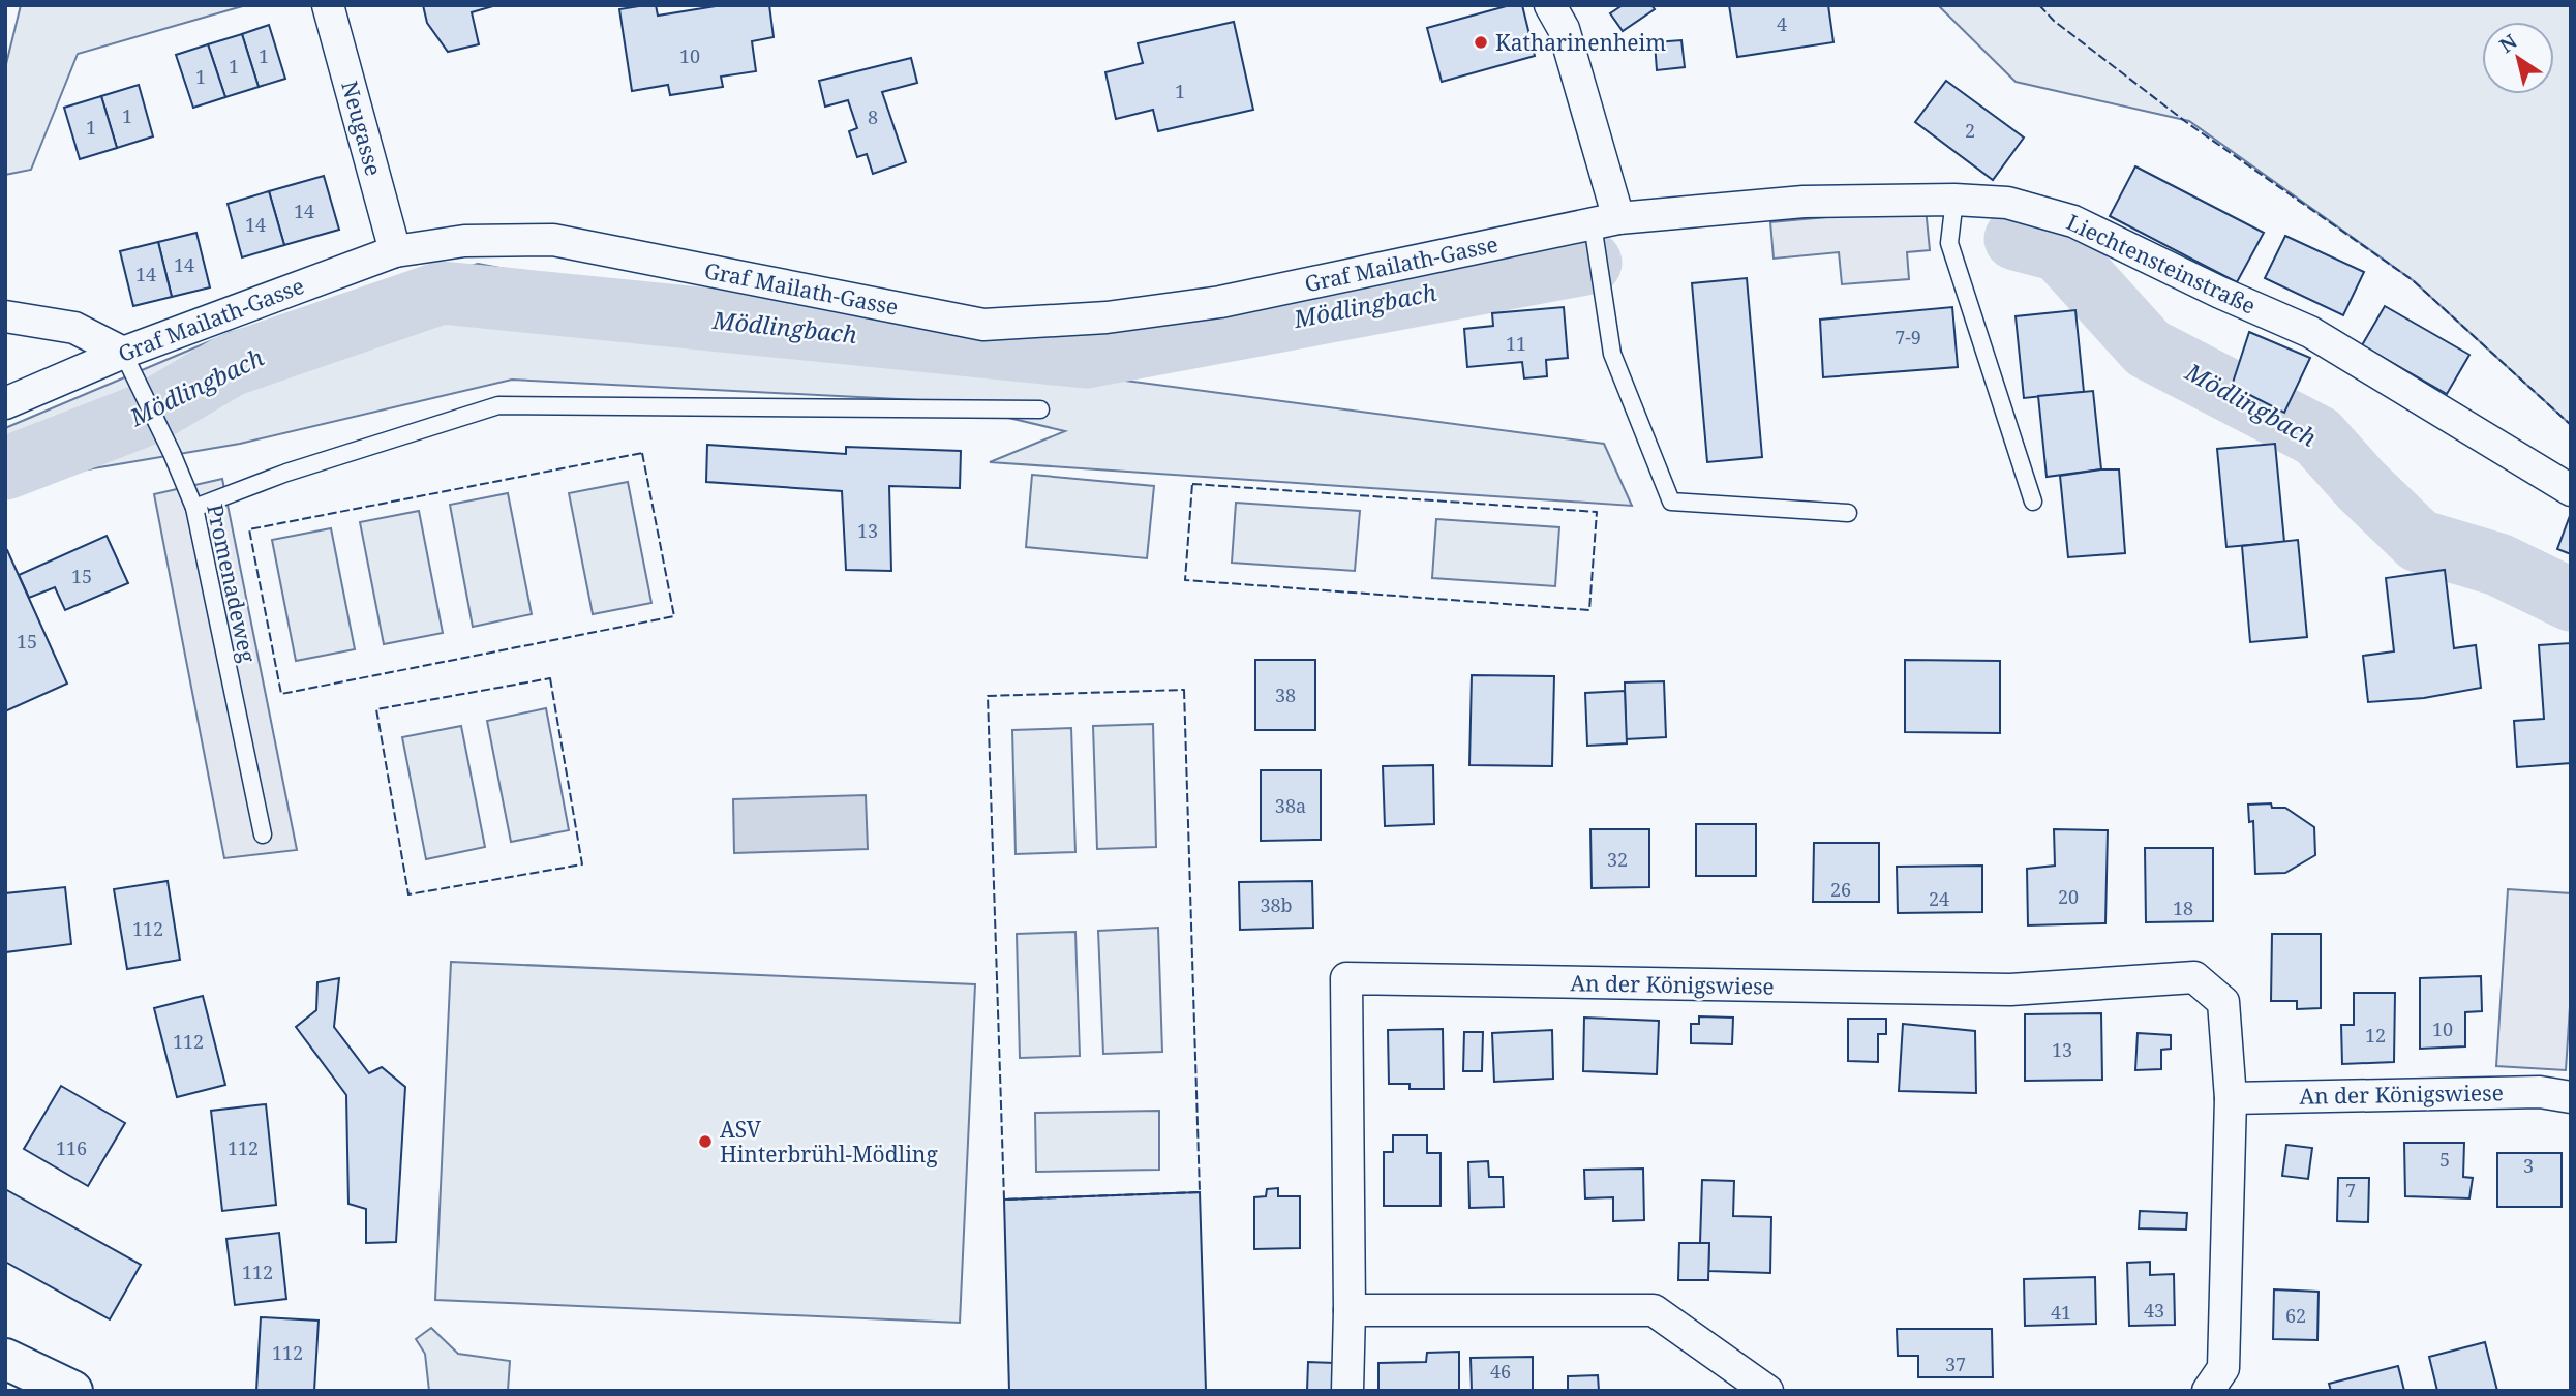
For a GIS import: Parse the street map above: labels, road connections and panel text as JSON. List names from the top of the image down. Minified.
{"streets":{"street":["Neugasse","Graf Mailath-Gasse","Liechtensteinstraße","An der Königswiese"],"lane":["Promenadeweg"]},"crossings":[["Neugasse","Graf Mailath-Gasse"],["Graf Mailath-Gasse","Liechtensteinstraße"],["Graf Mailath-Gasse","Promenadeweg"]],"water":["Mödlingbach"],"places":["Katharinenheim","ASV Hinterbrühl-Mödling"],"house_numbers":["4","1","10","1","1","1","1","8","1","2","14","14","14","14","7-9","11","13","15","15","38","38a","32","26","20","24","38b","18","112","10","12","112","13","116","112","5","3","7","112","43","41","62","112","37","46"],"north":"top left"}
